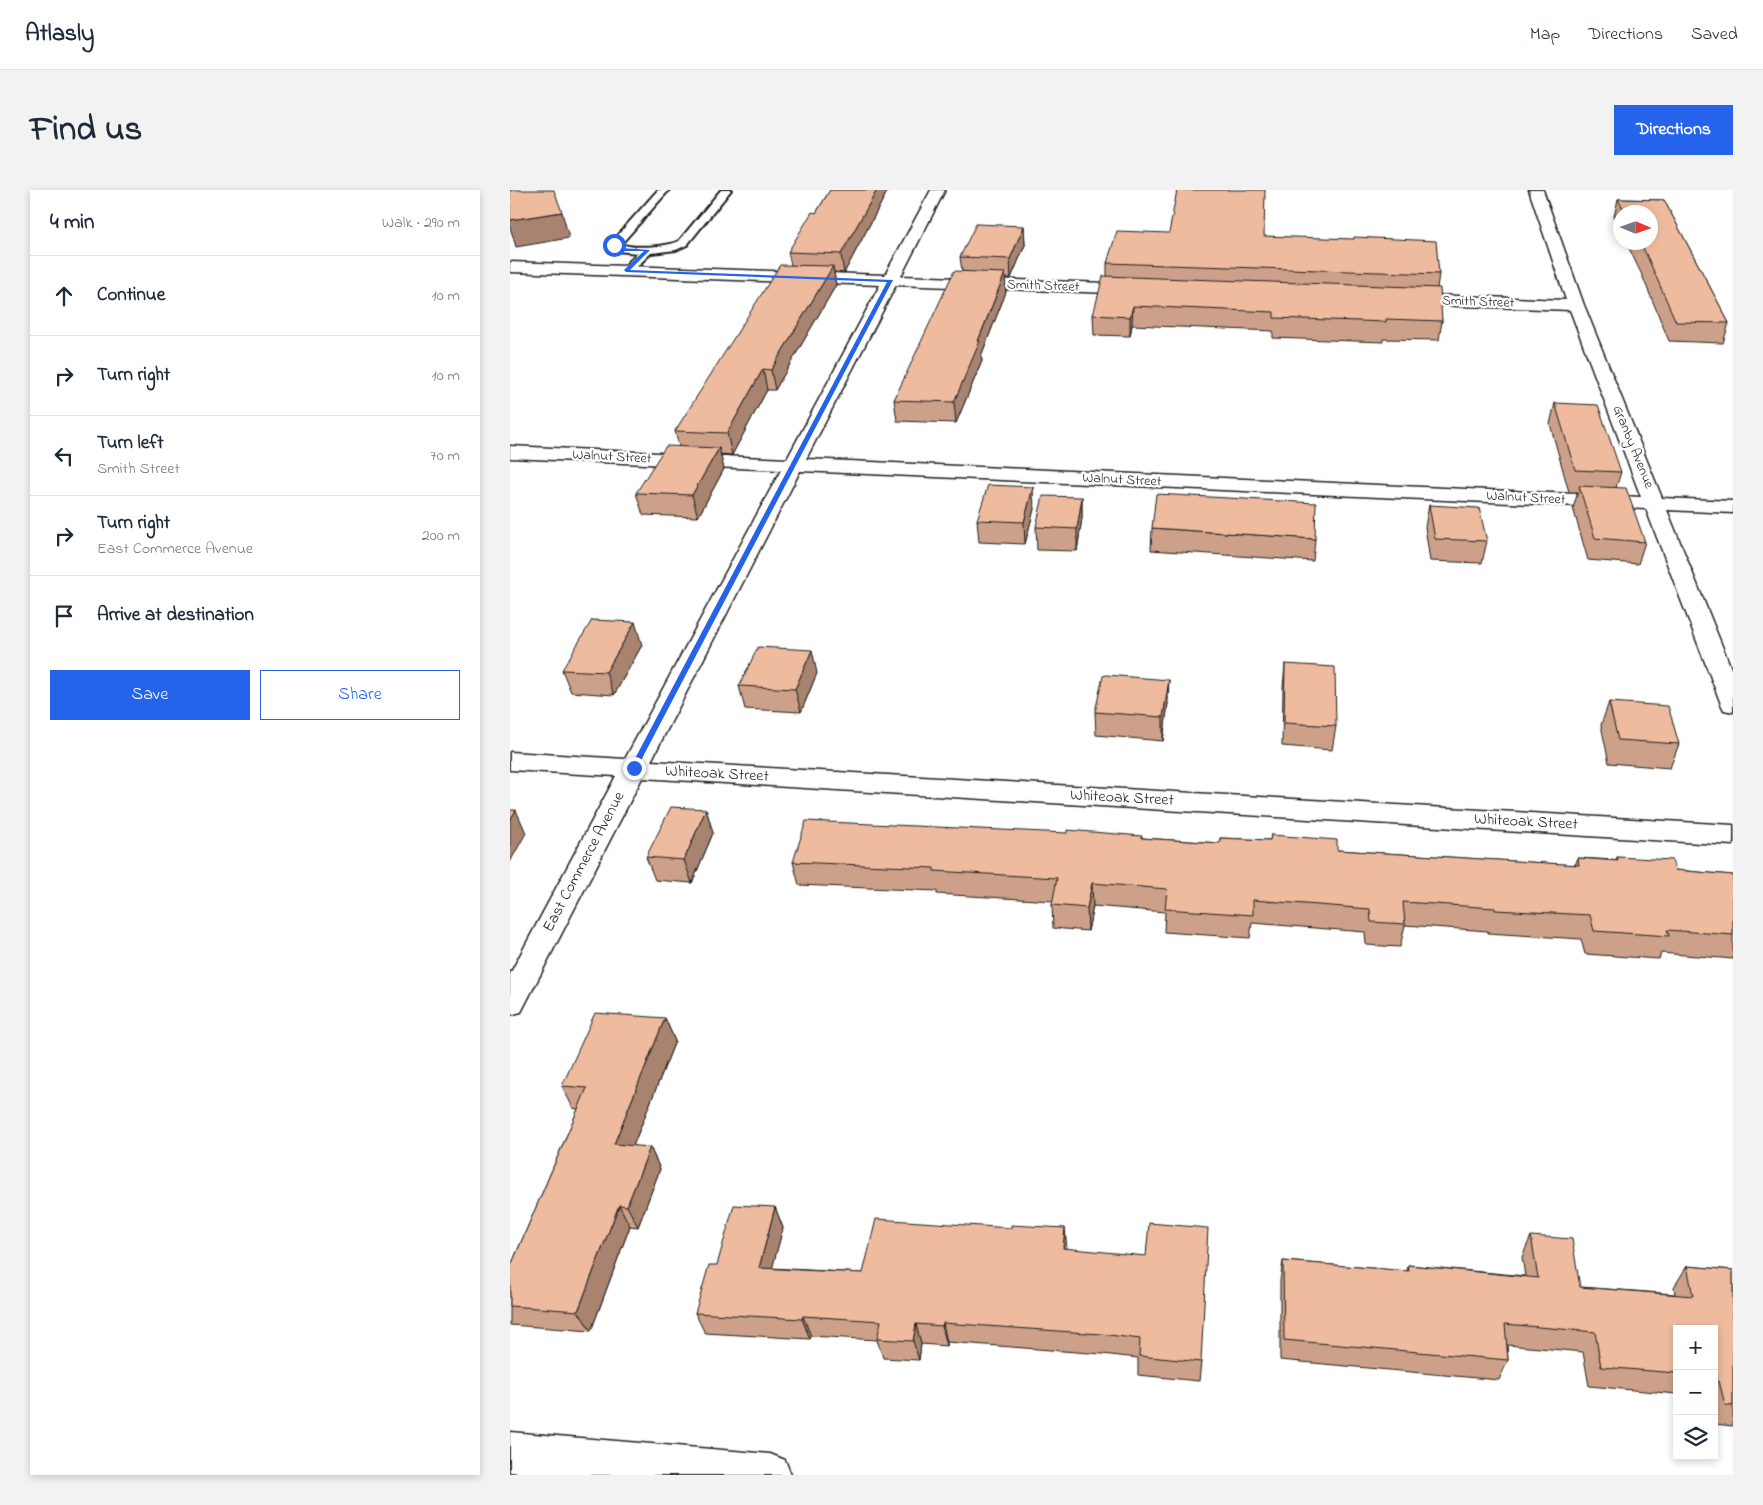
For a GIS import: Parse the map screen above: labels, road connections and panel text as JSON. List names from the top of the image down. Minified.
{"streets":{"street":["Smith Street","Granby Avenue","Walnut Street","Whiteoak Street","East Commerce Avenue"]},"crossings":[["Smith Street","Granby Avenue"],["Smith Street","East Commerce Avenue"],["Granby Avenue","Walnut Street"],["Walnut Street","East Commerce Avenue"],["Whiteoak Street","East Commerce Avenue"]],"north":"right","page":{"header":"Atlasly","nav":["Map","Directions","Saved"],"title":"Find us","buttons":["Directions",["Save","Share"]],"heading":["4 min","Walk · 290 m"],"list":[["Continue","10 m"],["Turn right","10 m"],["Turn left","Smith Street","70 m"],["Turn right","East Commerce Avenue","200 m"],"Arrive at destination"],"map_buttons":["+","−"]}}
